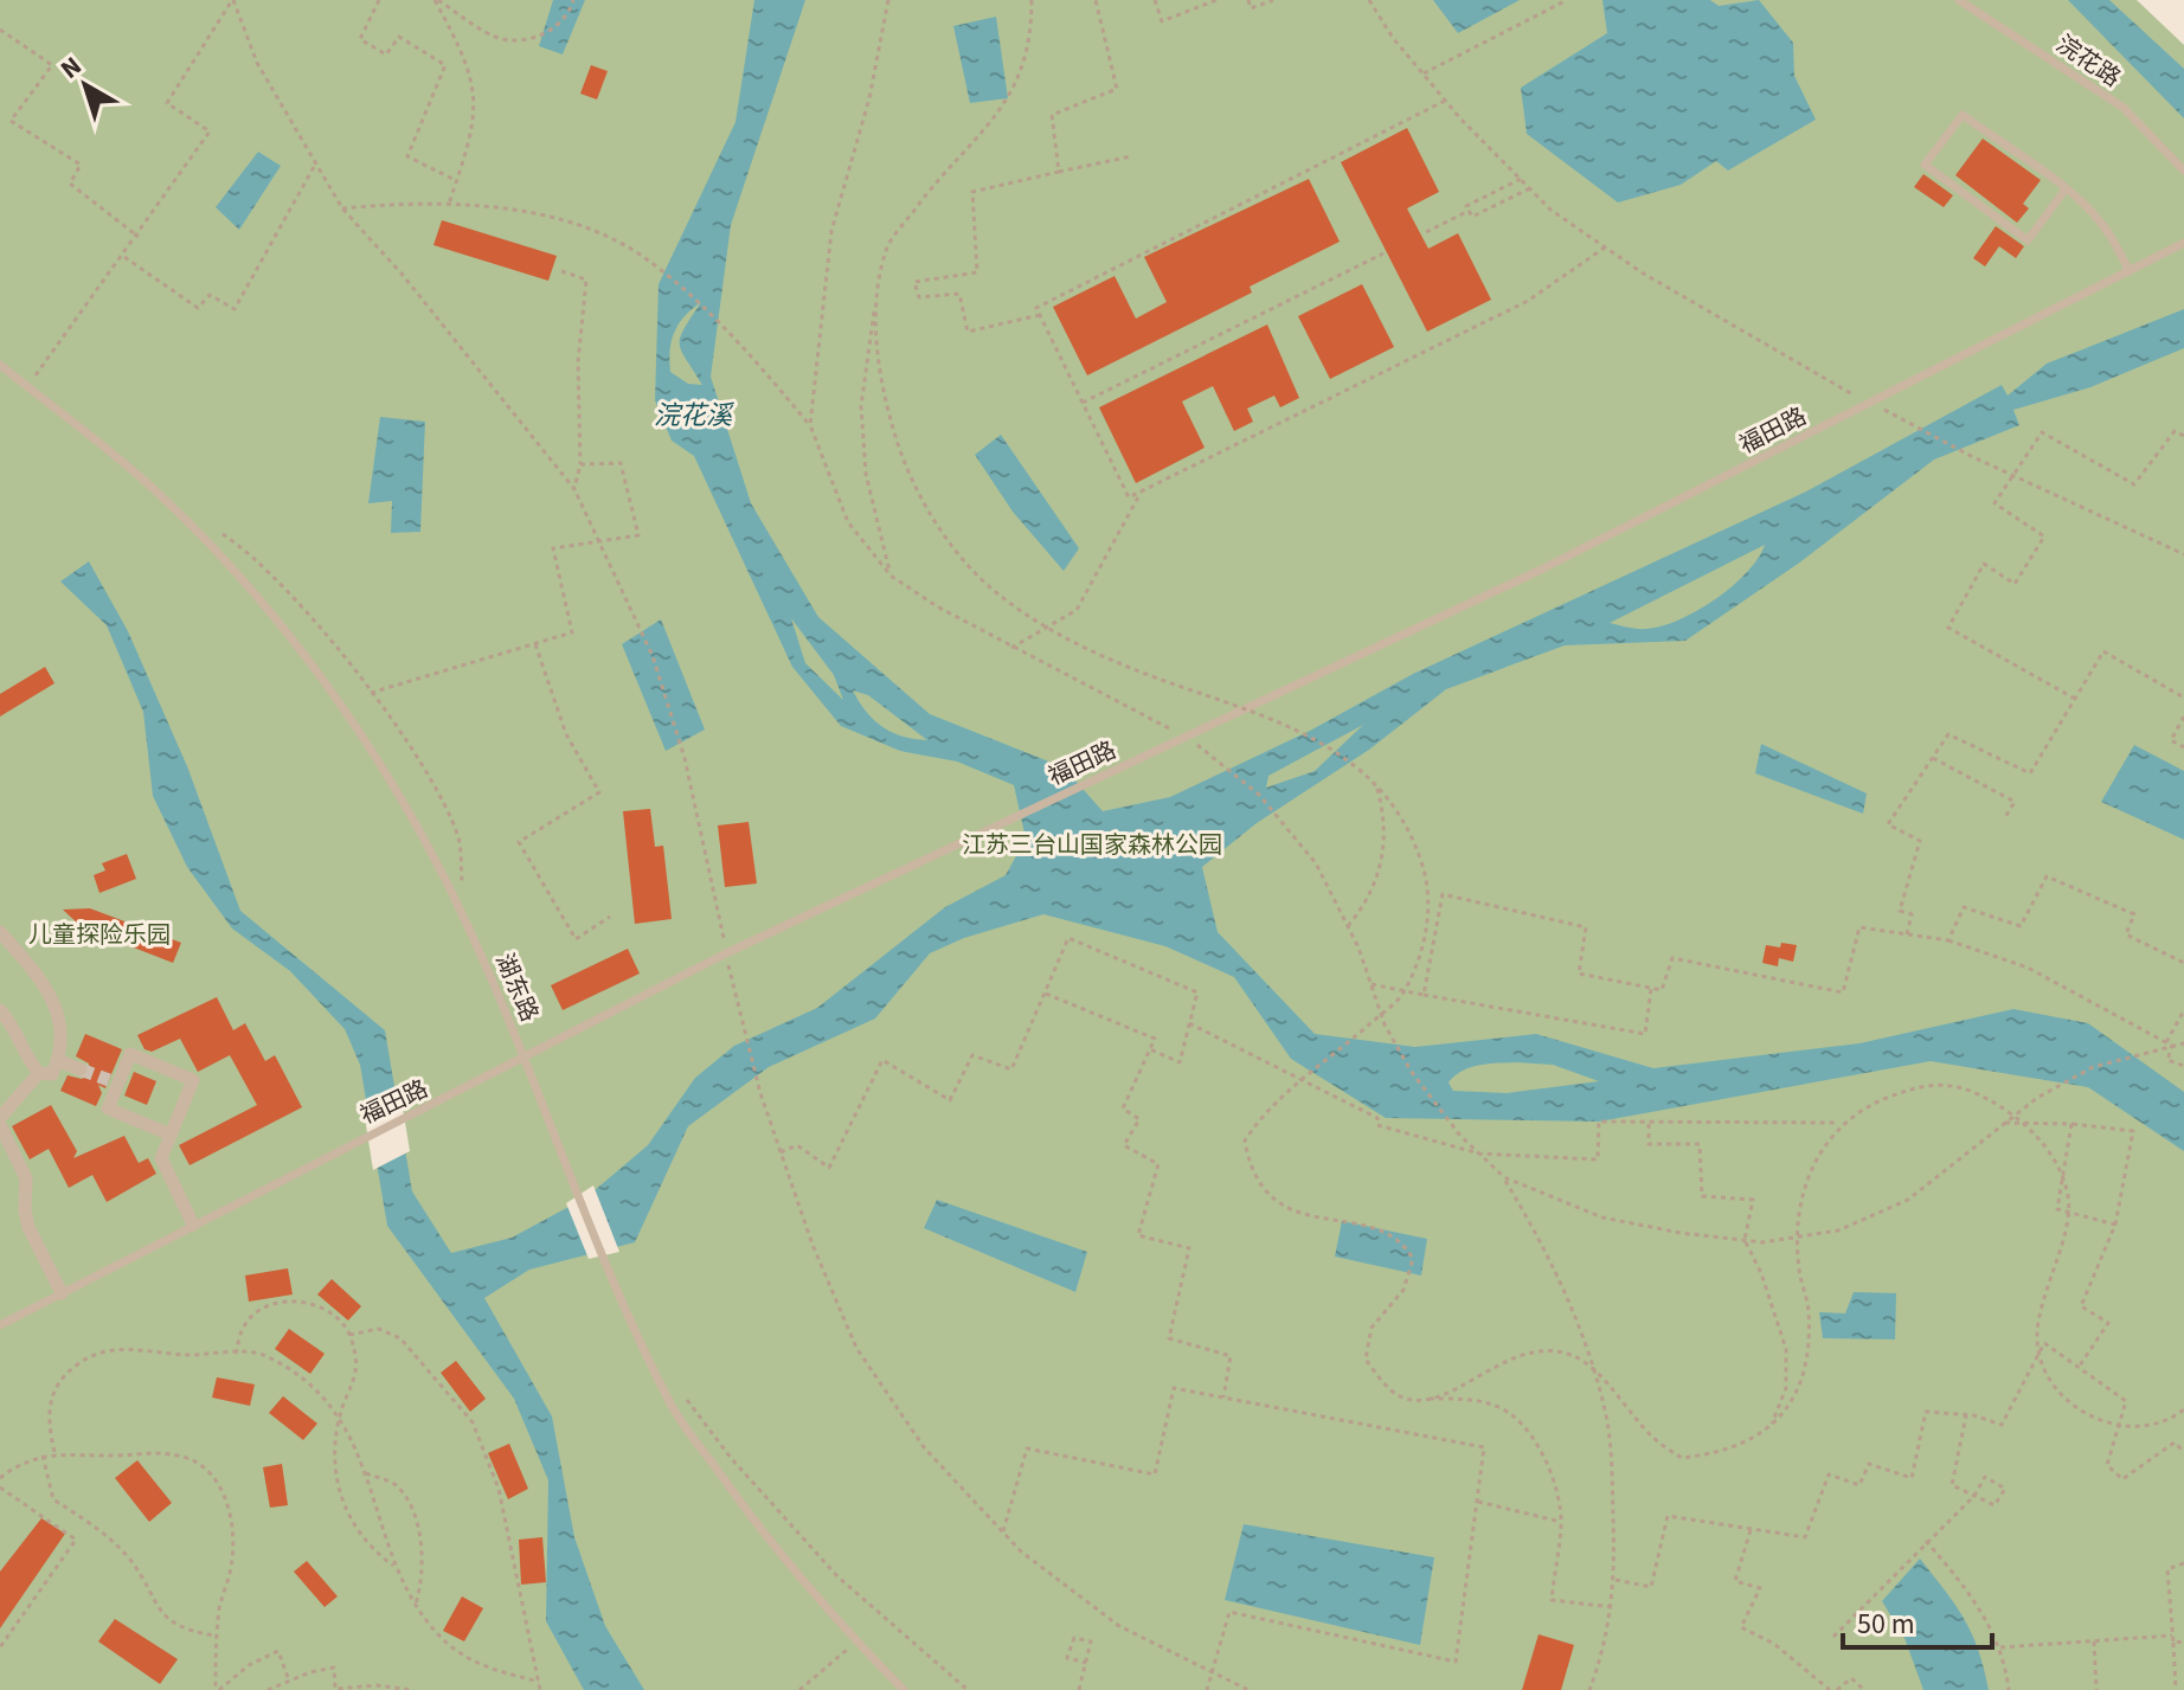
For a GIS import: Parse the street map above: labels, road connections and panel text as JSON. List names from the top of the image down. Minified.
{"streets":{"lane":["浣花路","福田路","湖东路"]},"crossings":[["福田路","湖东路"]],"water":["浣花溪"],"parks":["江苏三台山国家森林公园","儿童探险乐园"],"scale_bar":"50 m","north":"top left"}
